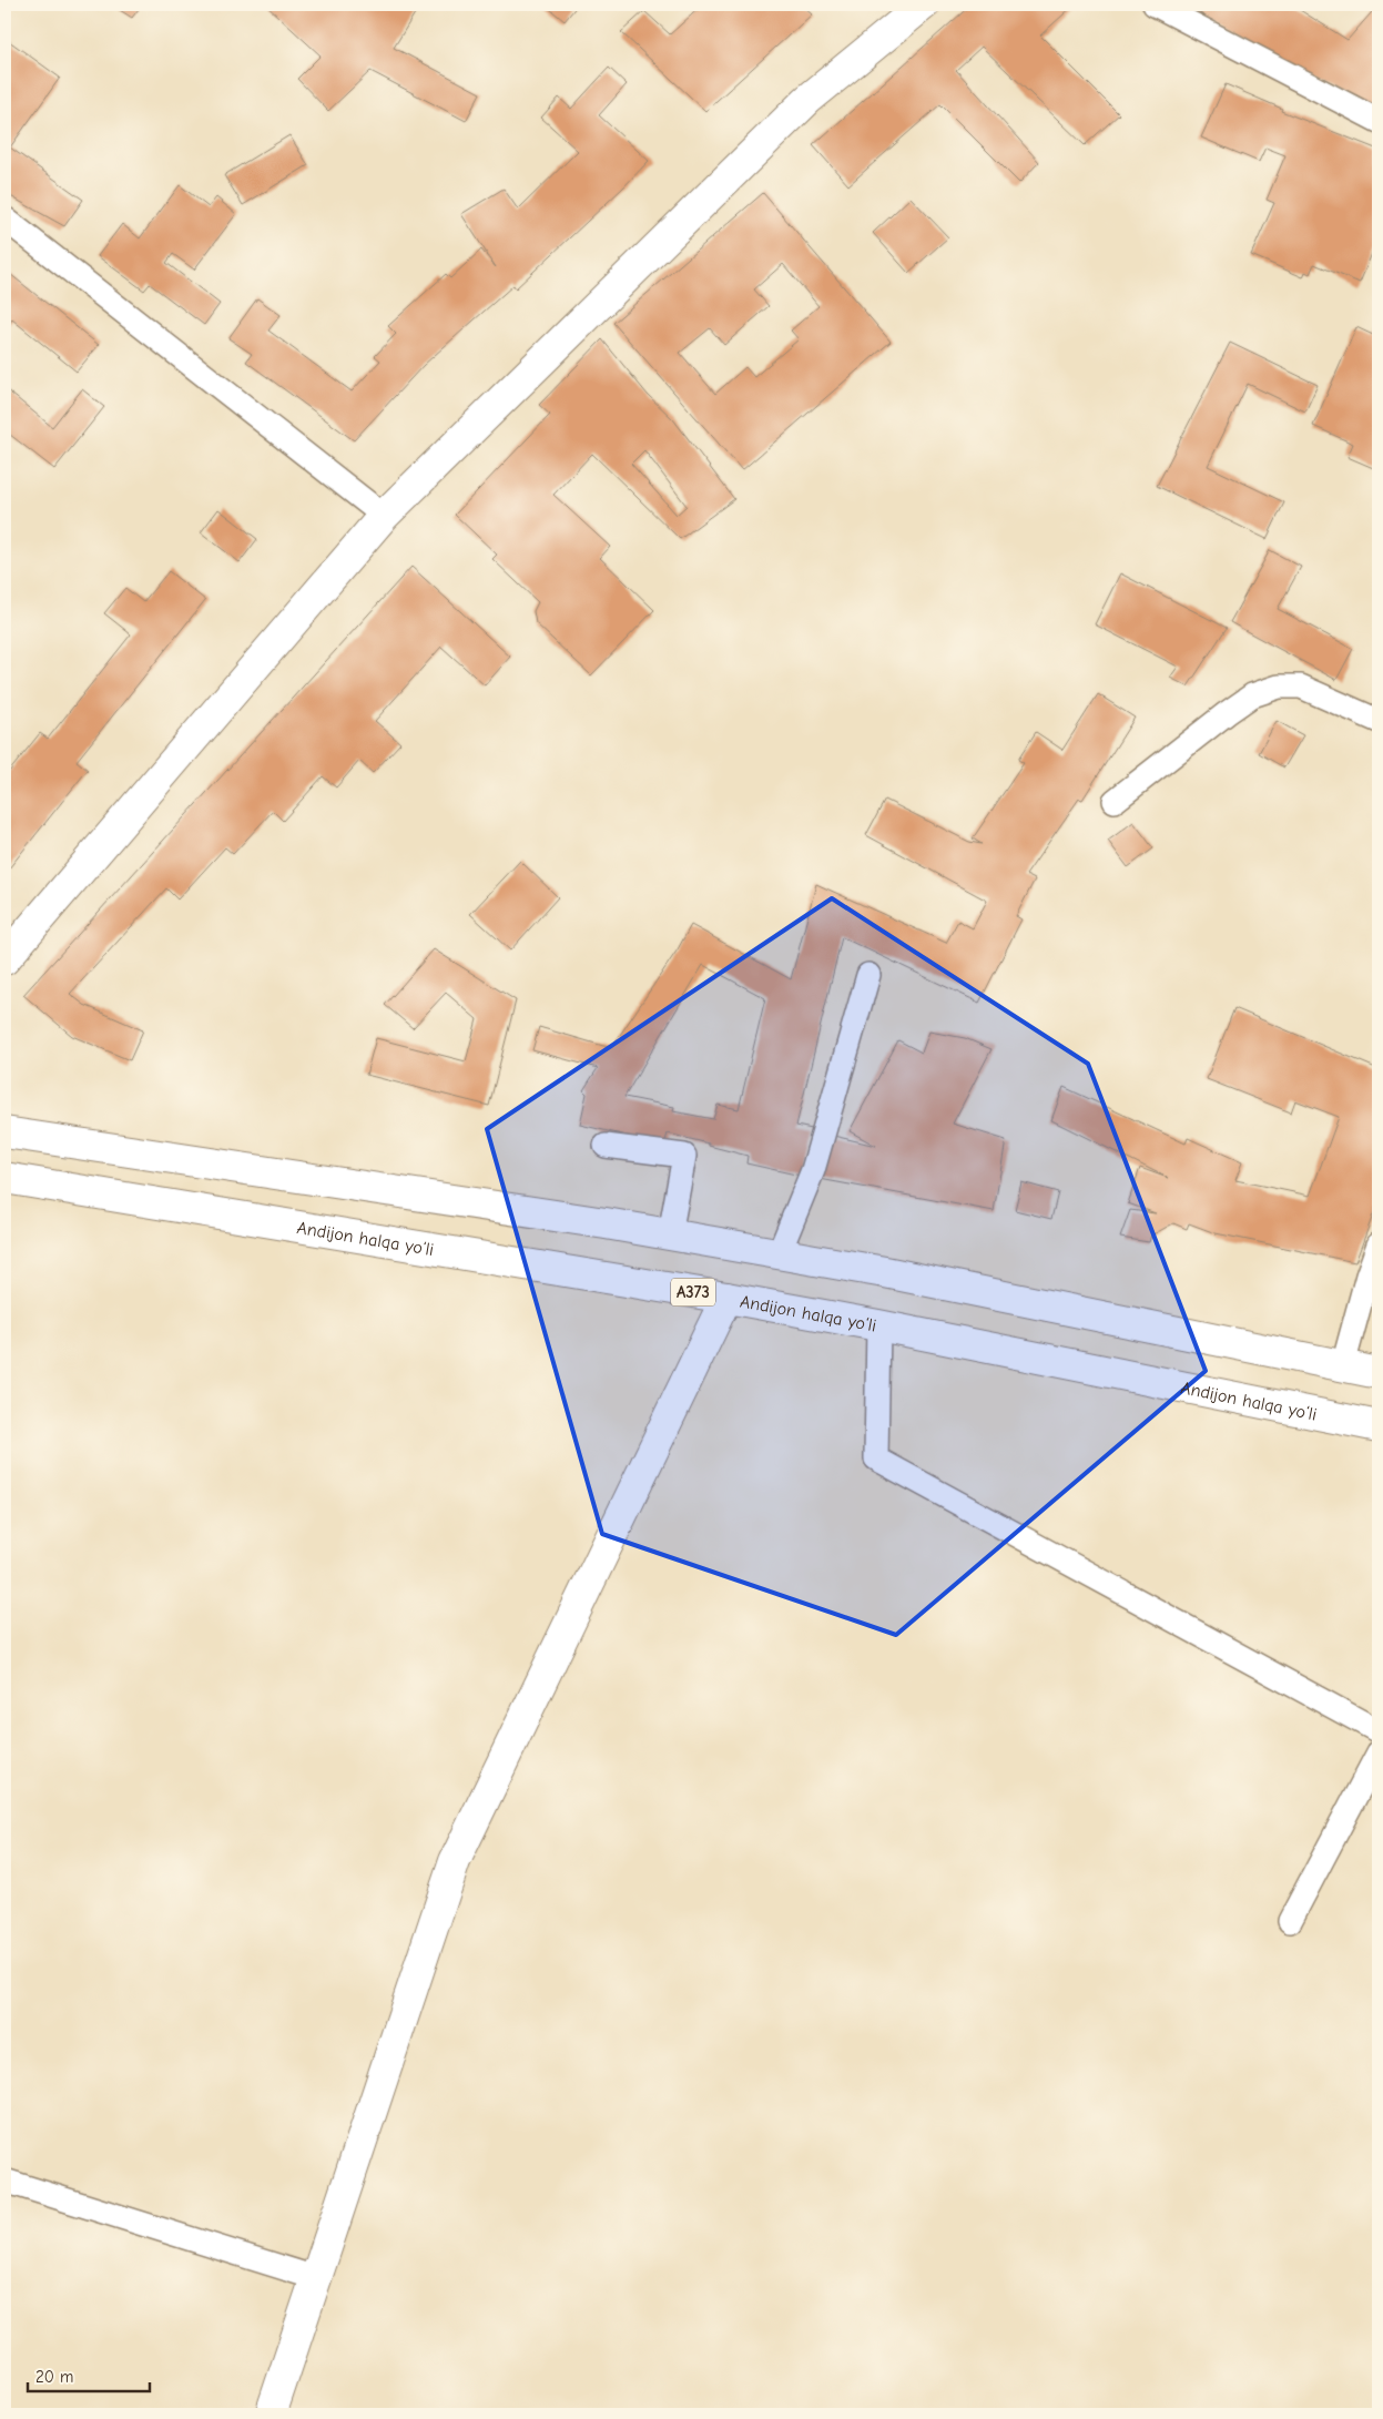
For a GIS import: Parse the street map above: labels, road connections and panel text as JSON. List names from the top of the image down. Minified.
{"streets":{"main road":["Andijon halqa yo‘li","A373"]},"scale_bar":"20 m"}
